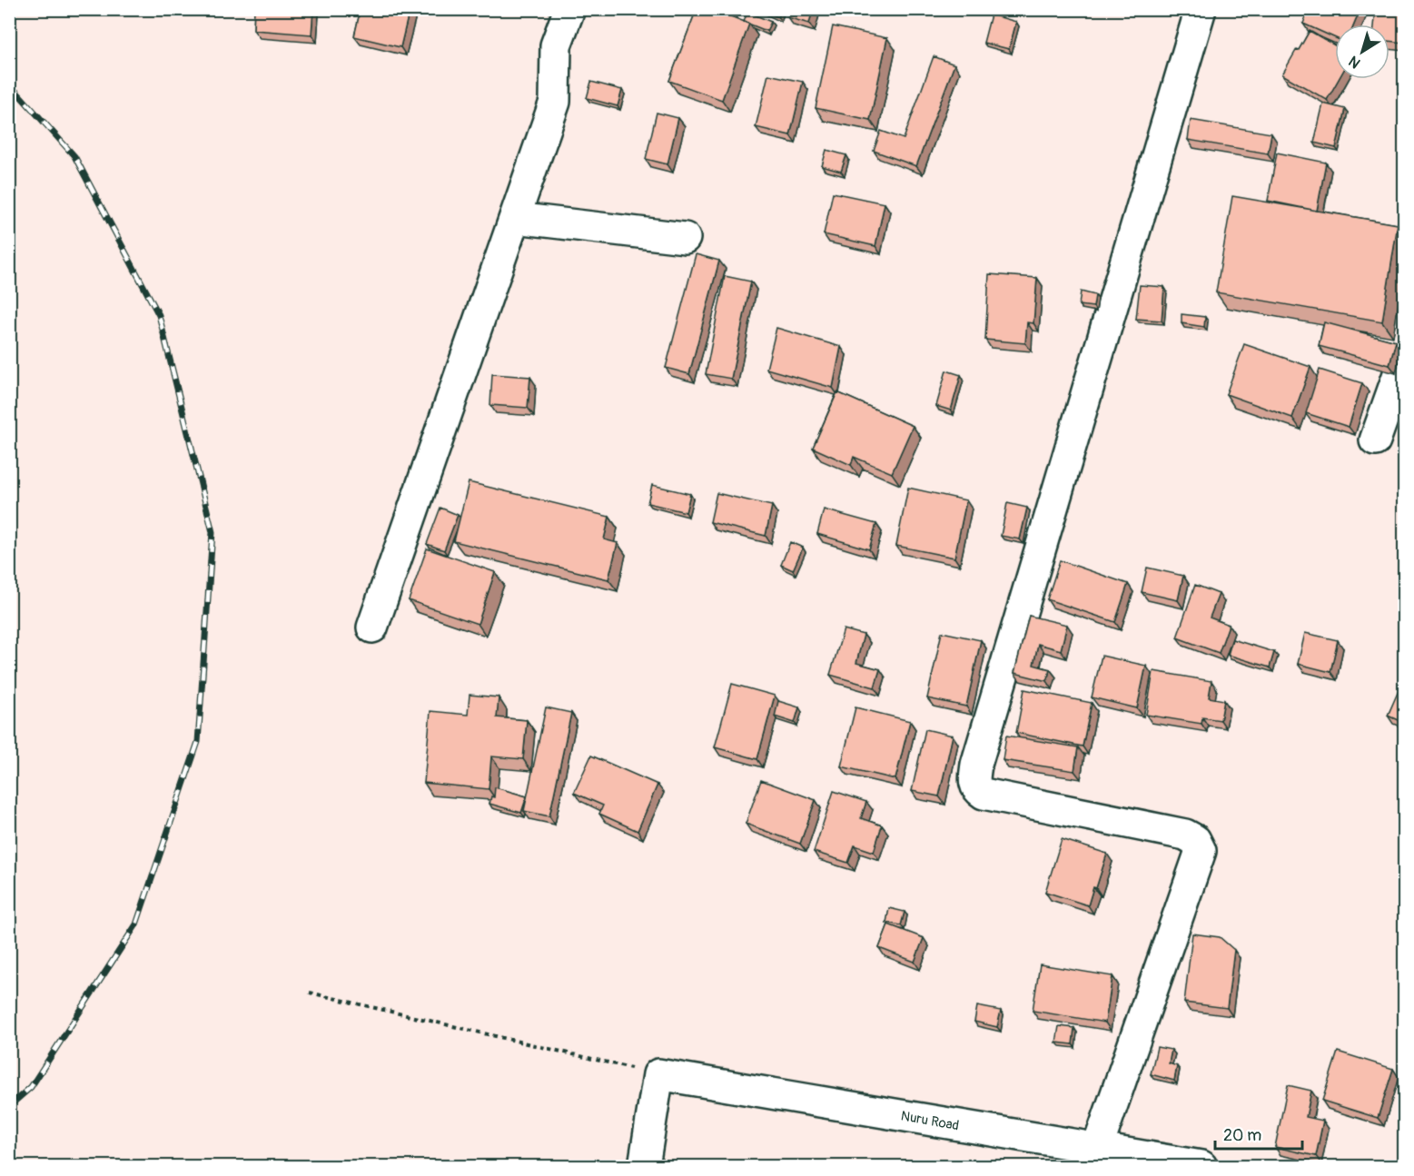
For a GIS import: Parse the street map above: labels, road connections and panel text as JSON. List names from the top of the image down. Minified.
{"streets":{"street":["Nuru Road"]},"scale_bar":"20 m","north":"bottom left"}
